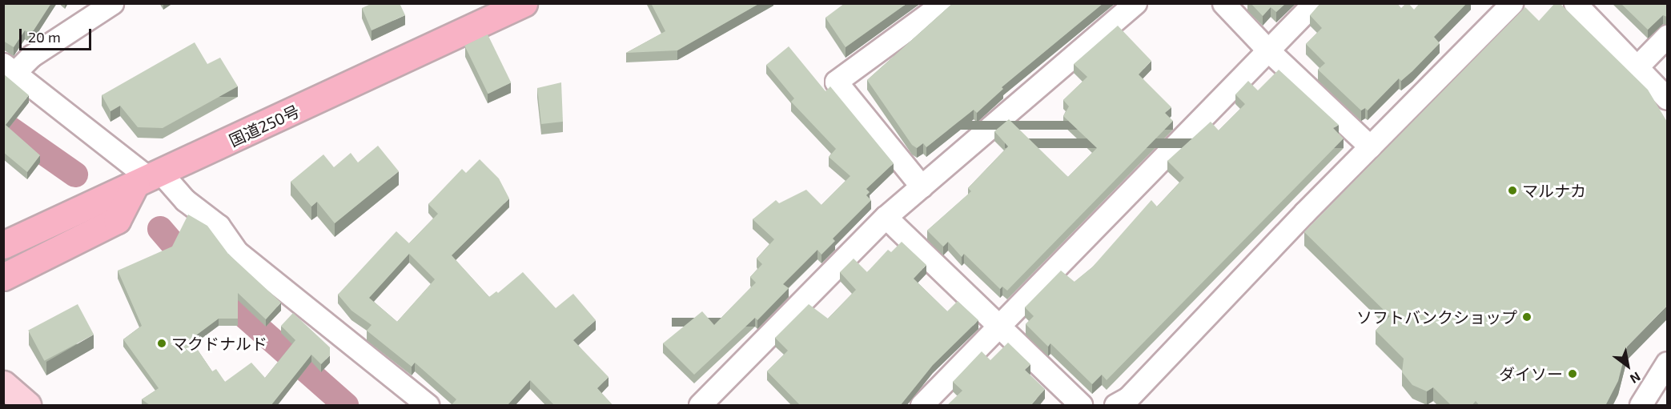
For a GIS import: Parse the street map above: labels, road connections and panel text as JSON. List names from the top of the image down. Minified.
{"streets":{"highway":["国道250号"]},"places":["マルナカ","ソフトバンクショップ","マクドナルド","ダイソー"],"scale_bar":"20 m","north":"bottom right"}
